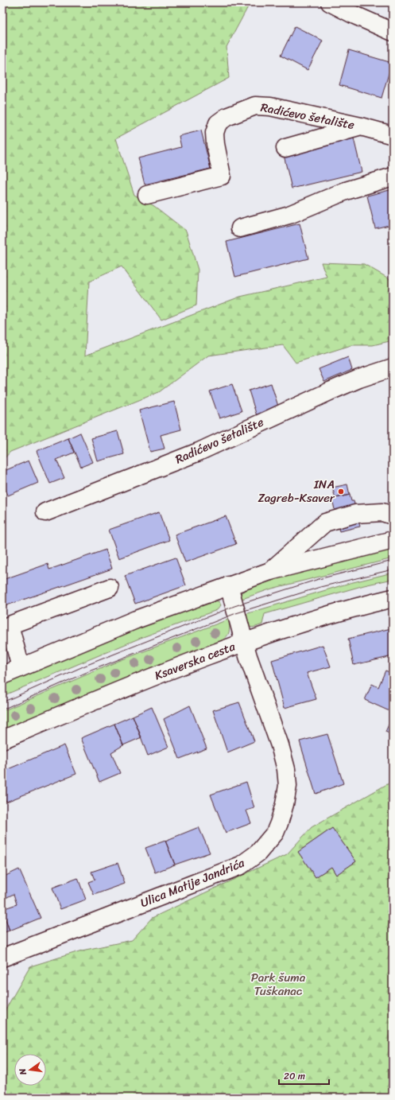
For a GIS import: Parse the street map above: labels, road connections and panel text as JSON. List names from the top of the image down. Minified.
{"streets":{"street":["Radićevo šetalište","Ksaverska cesta","Ulica Matije Jandrića"]},"crossings":[["Ksaverska cesta","Ulica Matije Jandrića"]],"parks":["Park šuma Tuškanac"],"places":["INA Zagreb-Ksaver"],"scale_bar":"20 m","north":"left"}
